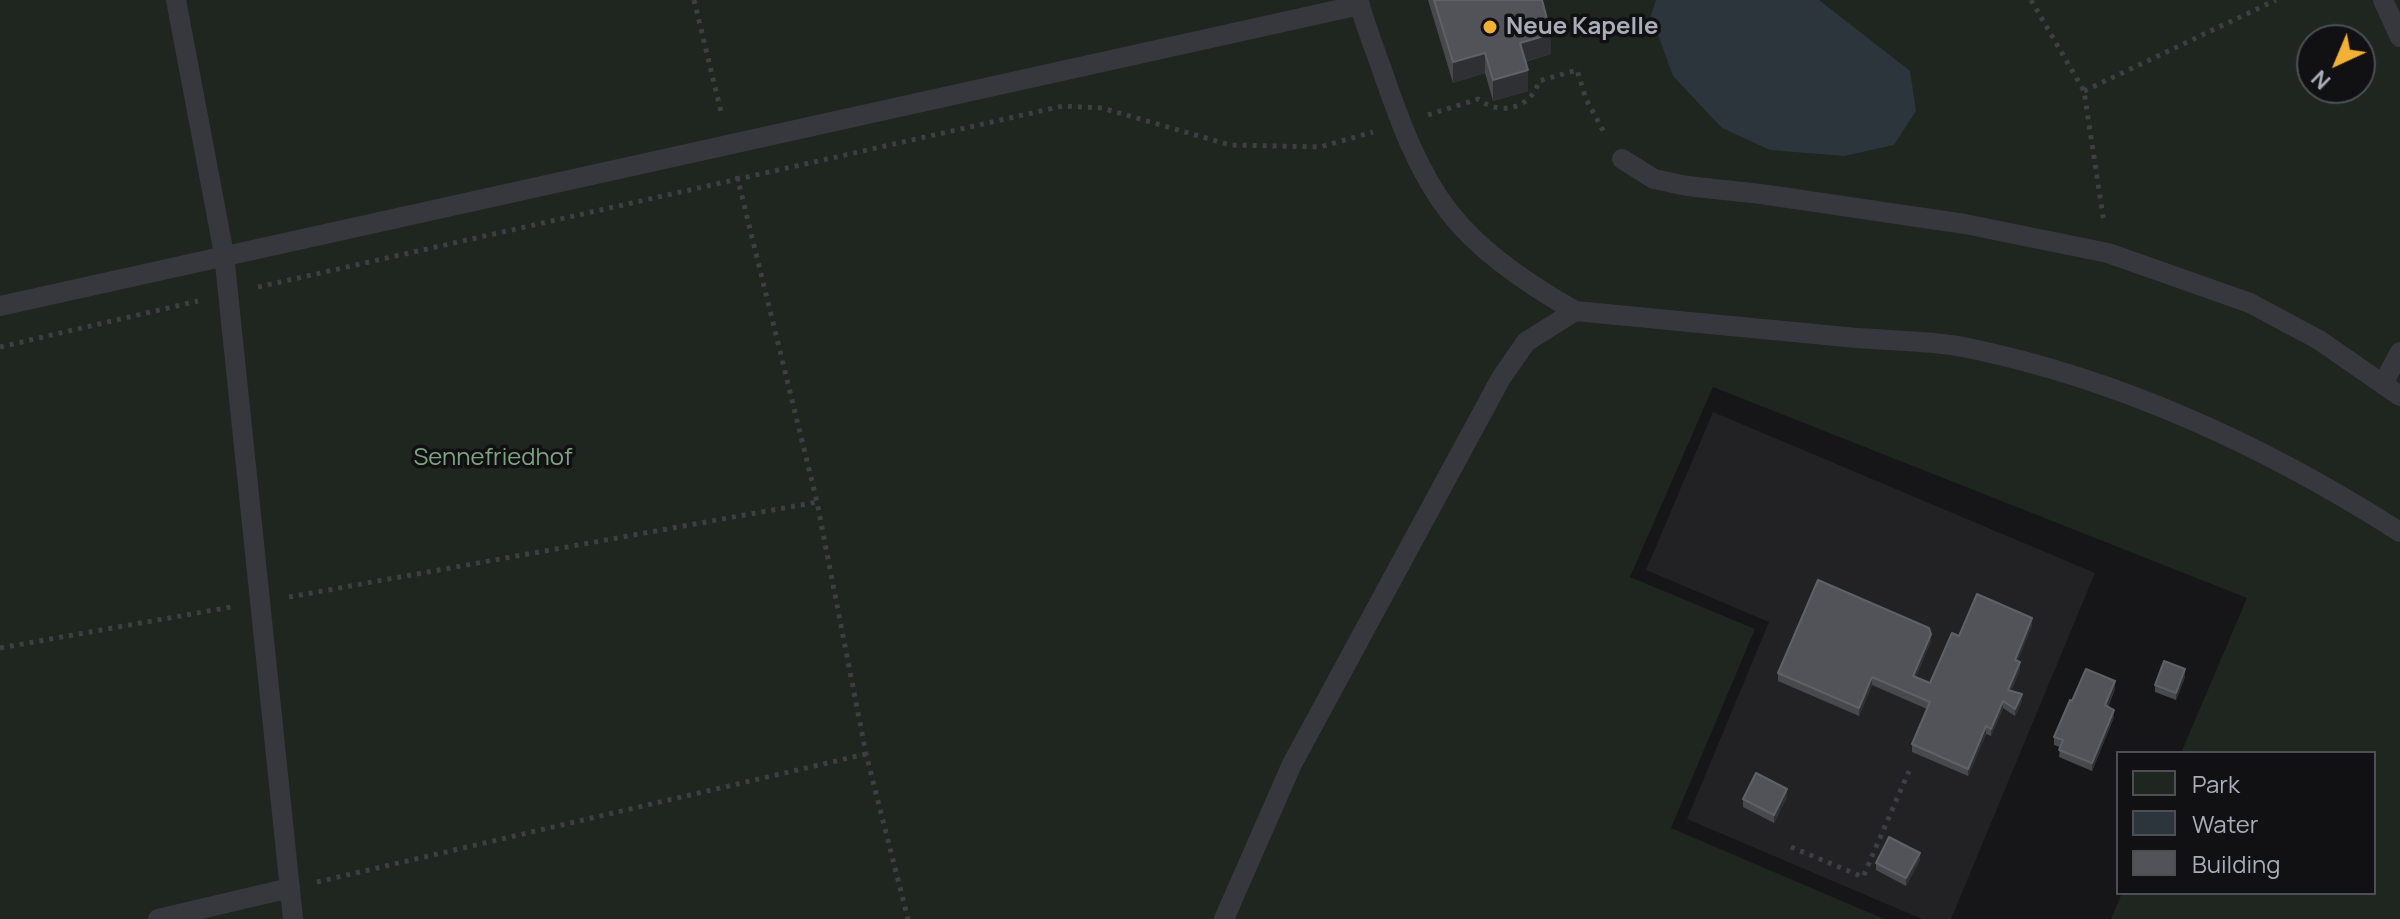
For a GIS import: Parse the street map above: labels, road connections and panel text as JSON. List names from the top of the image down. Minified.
{"parks":["Sennefriedhof"],"places":["Neue Kapelle"],"legend":["Park","Water","Building"],"north":"bottom left"}
